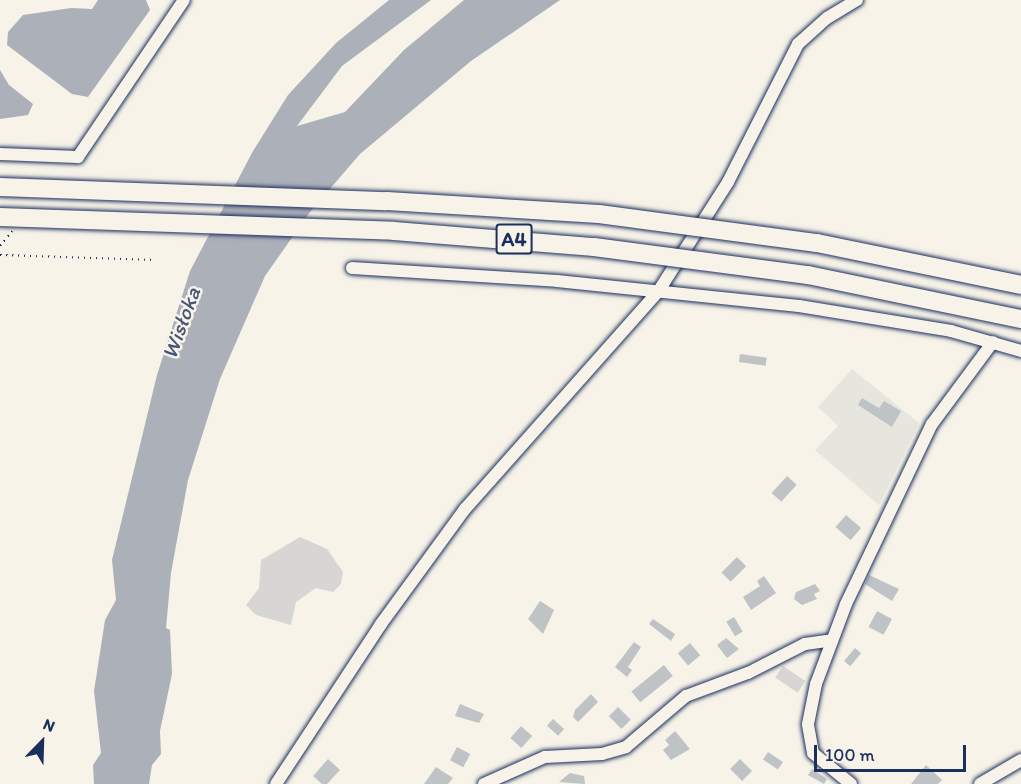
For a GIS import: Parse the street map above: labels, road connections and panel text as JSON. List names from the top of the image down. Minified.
{"streets":{"highway":["A4"]},"water":["Wisłoka"],"scale_bar":"100 m","north":"top right"}
